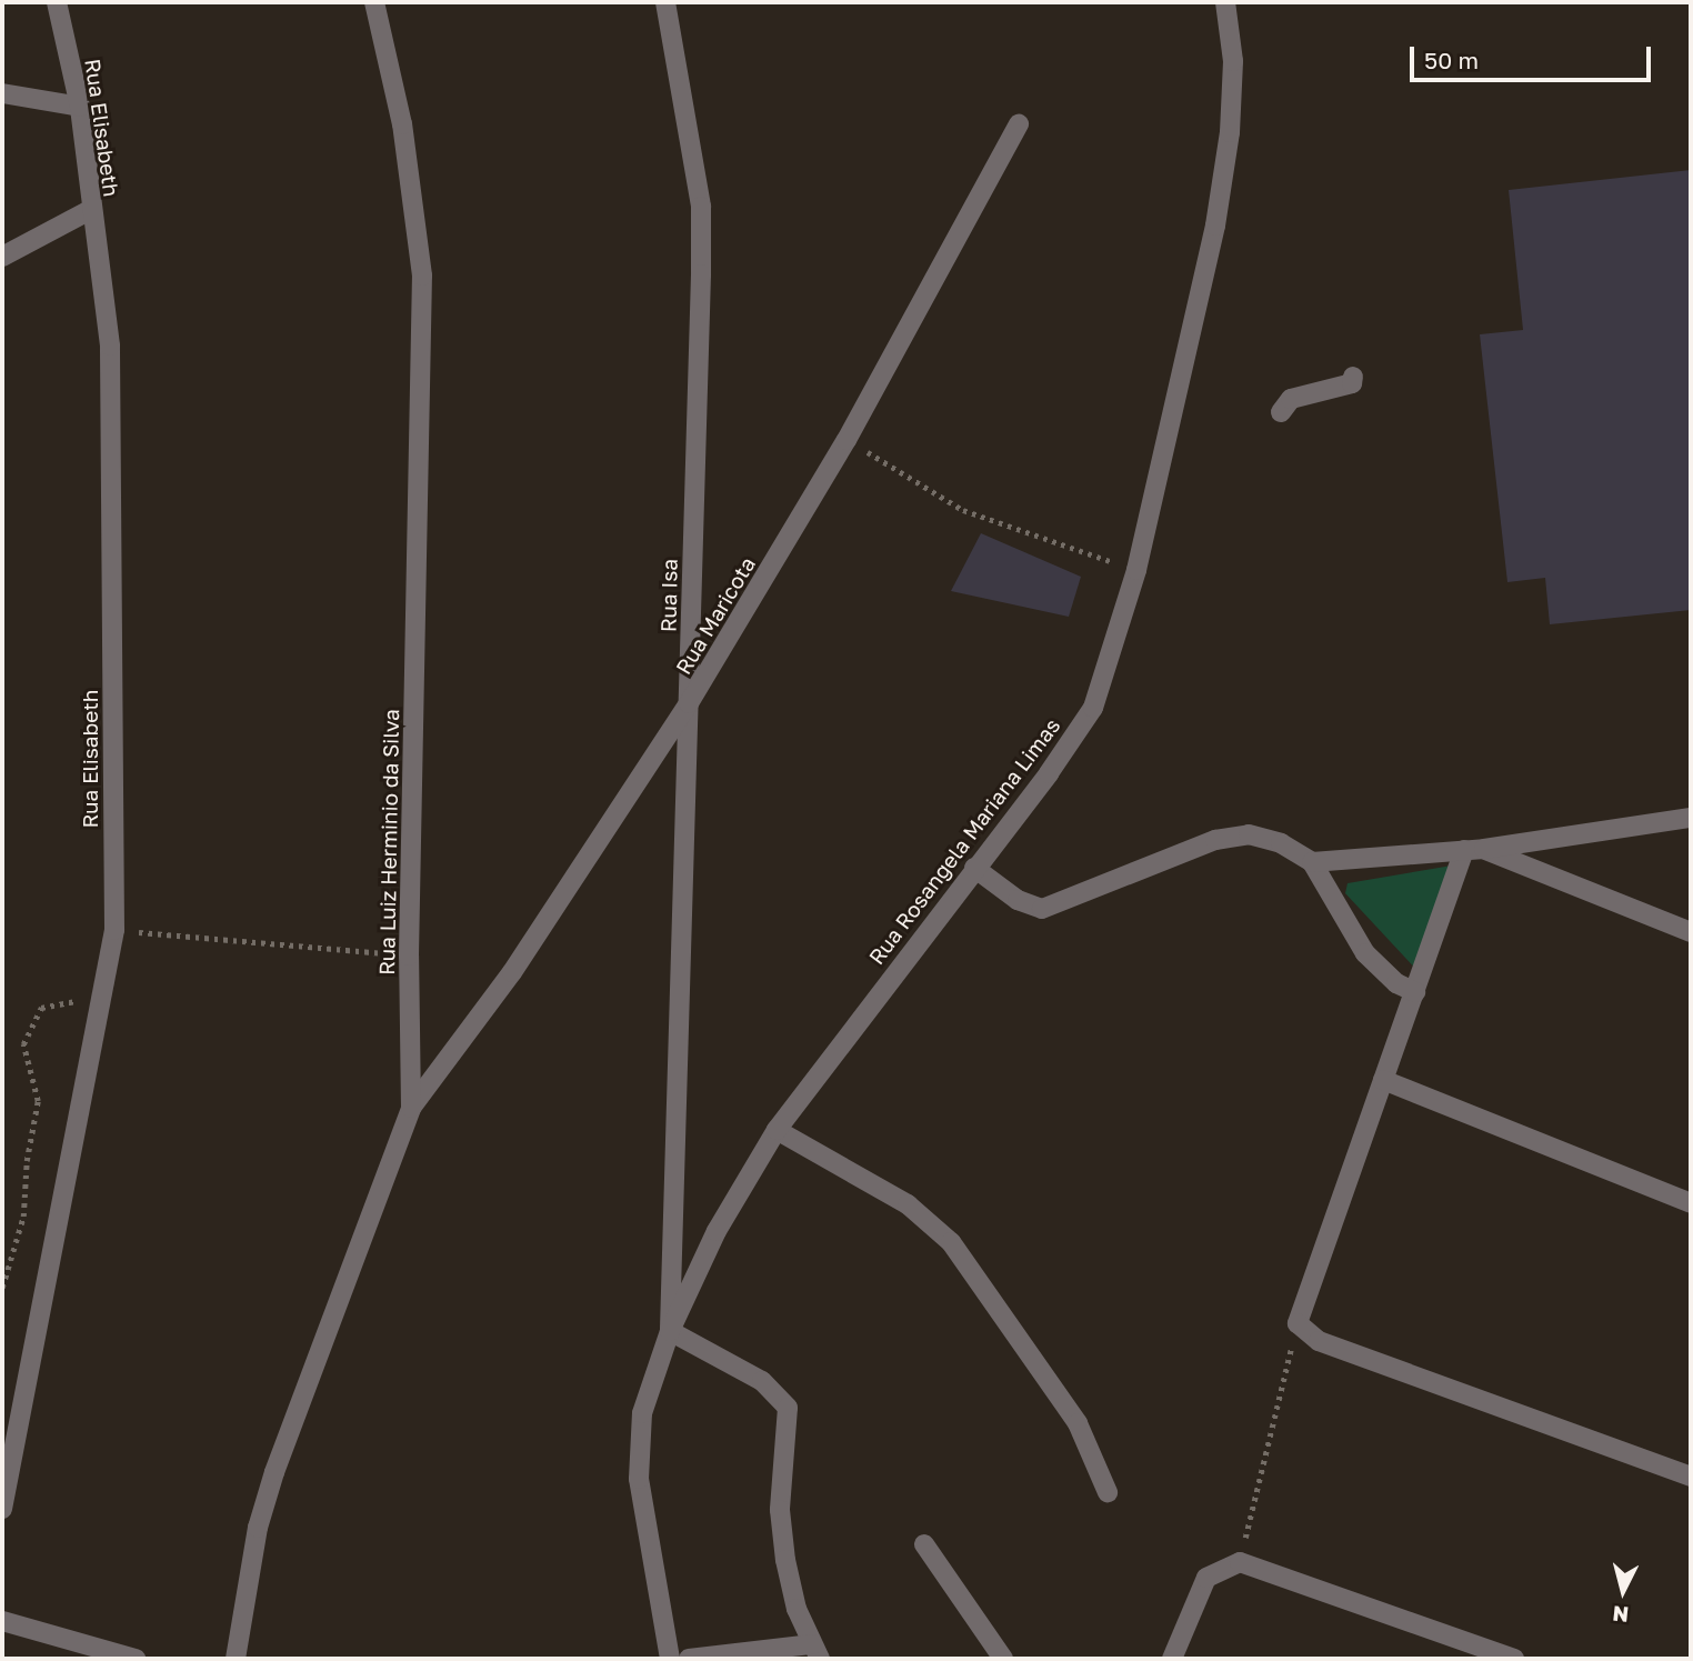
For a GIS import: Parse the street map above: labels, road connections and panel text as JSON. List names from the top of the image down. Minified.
{"streets":{"street":["Rua Elisabeth","Rua Isa","Rua Maricota","Rua Rosangela Mariana Limas","Rua Luiz Herminio da Silva"]},"crossings":[["Rua Isa","Rua Maricota"],["Rua Maricota","Rua Rosangela Mariana Limas"]],"scale_bar":"50 m","north":"bottom"}
